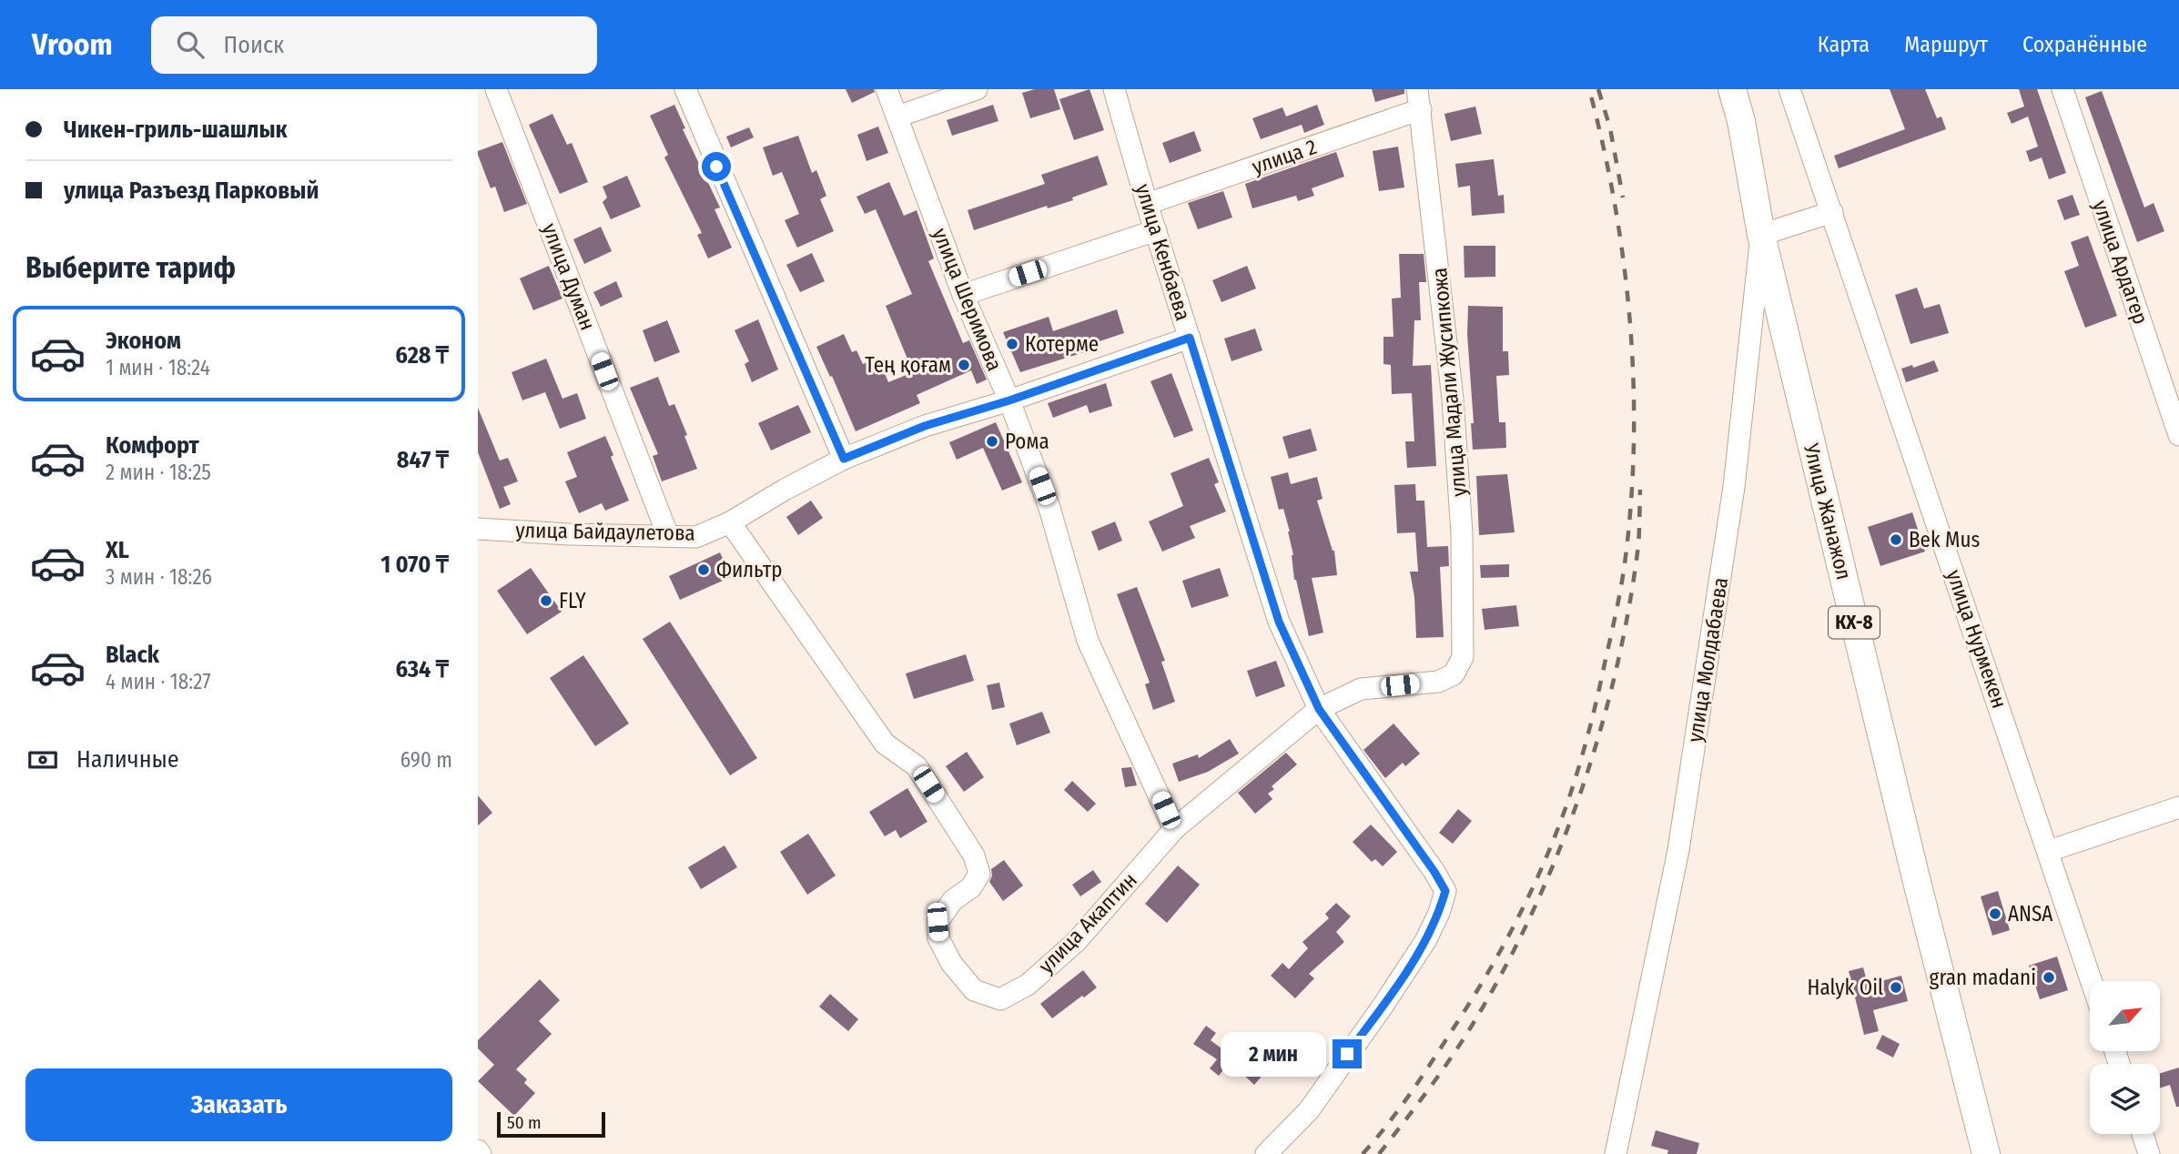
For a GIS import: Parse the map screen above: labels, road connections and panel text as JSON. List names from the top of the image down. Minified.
{"streets":{"main road":["Улица Жанажол","КХ-8"],"street":["улица 2","улица Кенбаева","улица Ардагер","улица Думан","улица Шеримова","улица Мадали Жусипкожа","улица Байдаулетова","улица Нурмекен","улица Молдабаева","улица Акаптин"]},"crossings":[["улица 2","улица Кенбаева"],["улица 2","улица Мадали Жусипкожа"],["улица Кенбаева","улица Байдаулетова"],["улица Кенбаева","улица Акаптин"],["улица Думан","улица Байдаулетова"],["улица Шеримова","улица Байдаулетова"],["улица Шеримова","улица Акаптин"],["улица Мадали Жусипкожа","улица Акаптин"],["Улица Жанажол","улица Молдабаева"],["улица Байдаулетова","улица Акаптин"]],"places":["Котерме","Тең қоғам","Рома","Bek Mus","Фильтр","FLY","ANSA","gran madani","Halyk Oil"],"scale_bar":"50 m","north":"top right","page":{"header":"Vroom","search":"Поиск","nav":["Карта","Маршрут","Сохранённые"],"banner":["Чикен-гриль-шашлык","улица Разъезд Парковый"],"heading":"Выберите тариф","list":[{"name":"Эконом","note":"1 мин · 18:24","value":"628 ₸"},{"name":"Комфорт","note":"2 мин · 18:25","value":"847 ₸"},{"name":"XL","note":"3 мин · 18:26","value":"1 070 ₸"},{"name":"Black","note":"4 мин · 18:27","value":"634 ₸"}],"pay":["Наличные","690 m"],"bubble":"2 мин","buttons":"Заказать","scale":"50 m"}}
